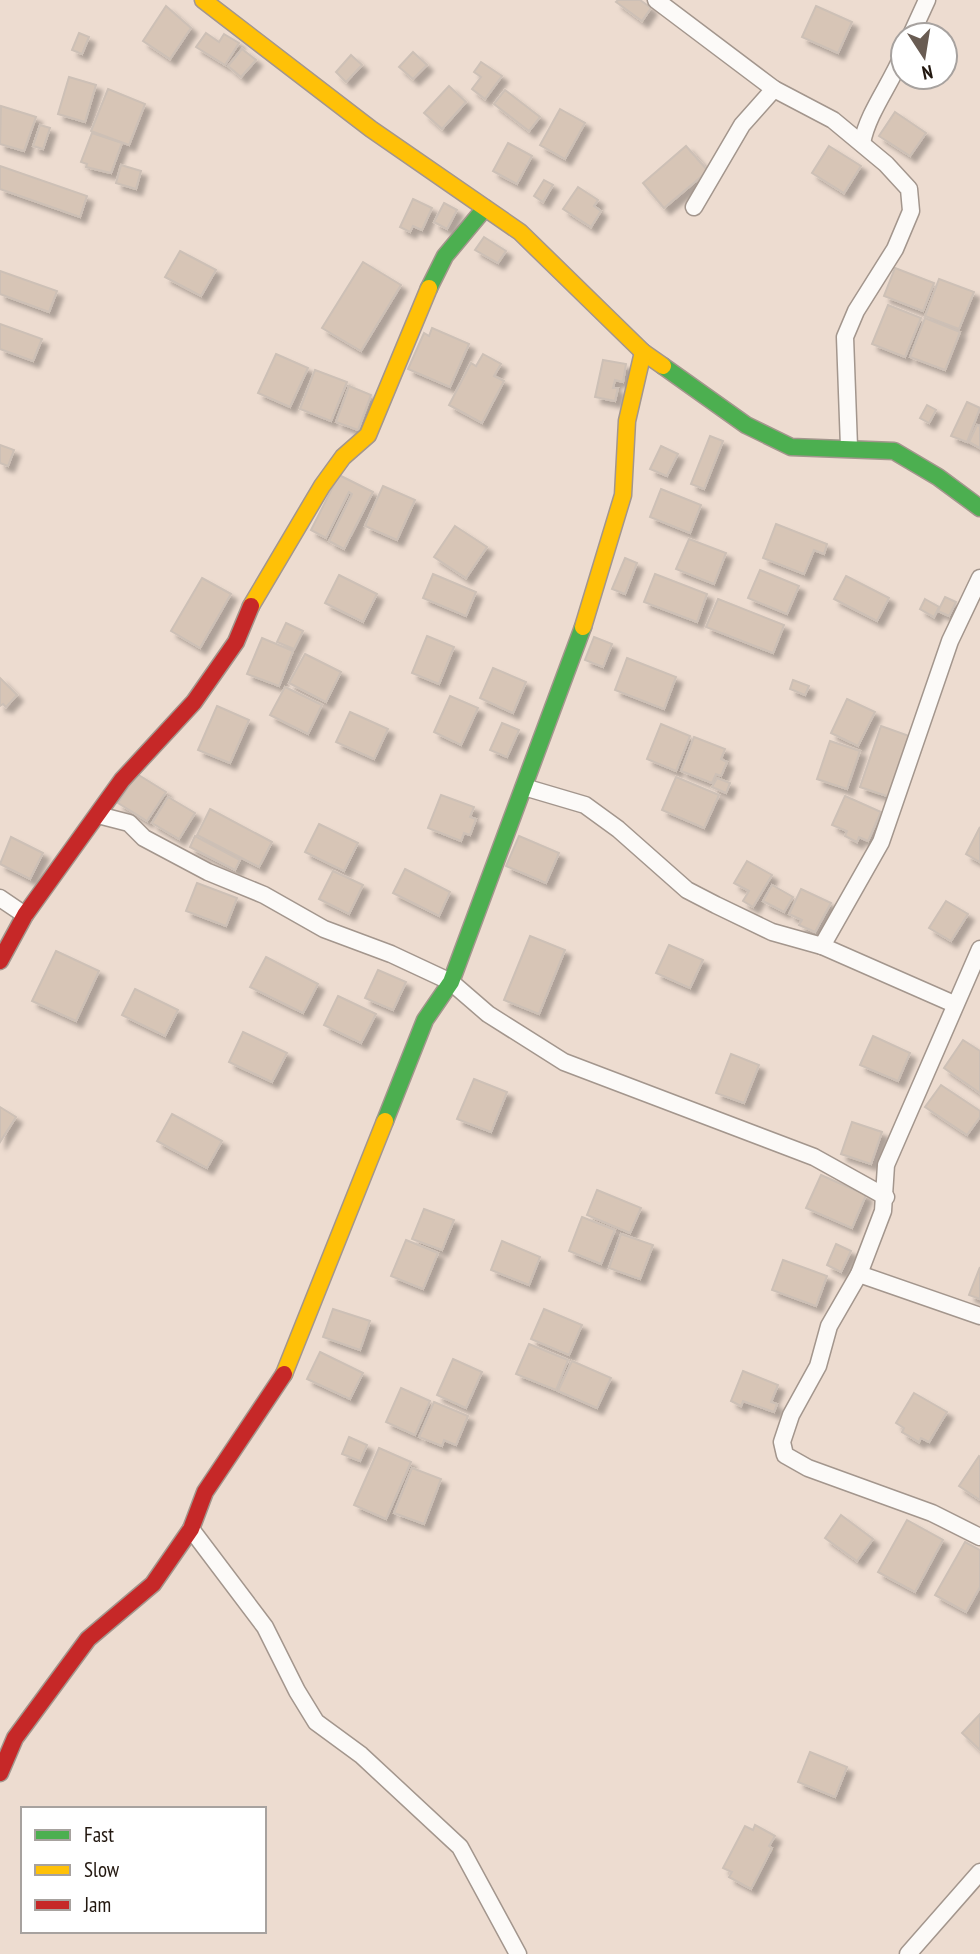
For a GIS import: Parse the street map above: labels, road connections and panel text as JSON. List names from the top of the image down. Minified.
{"legend":["Fast","Slow","Jam"],"north":"bottom"}
